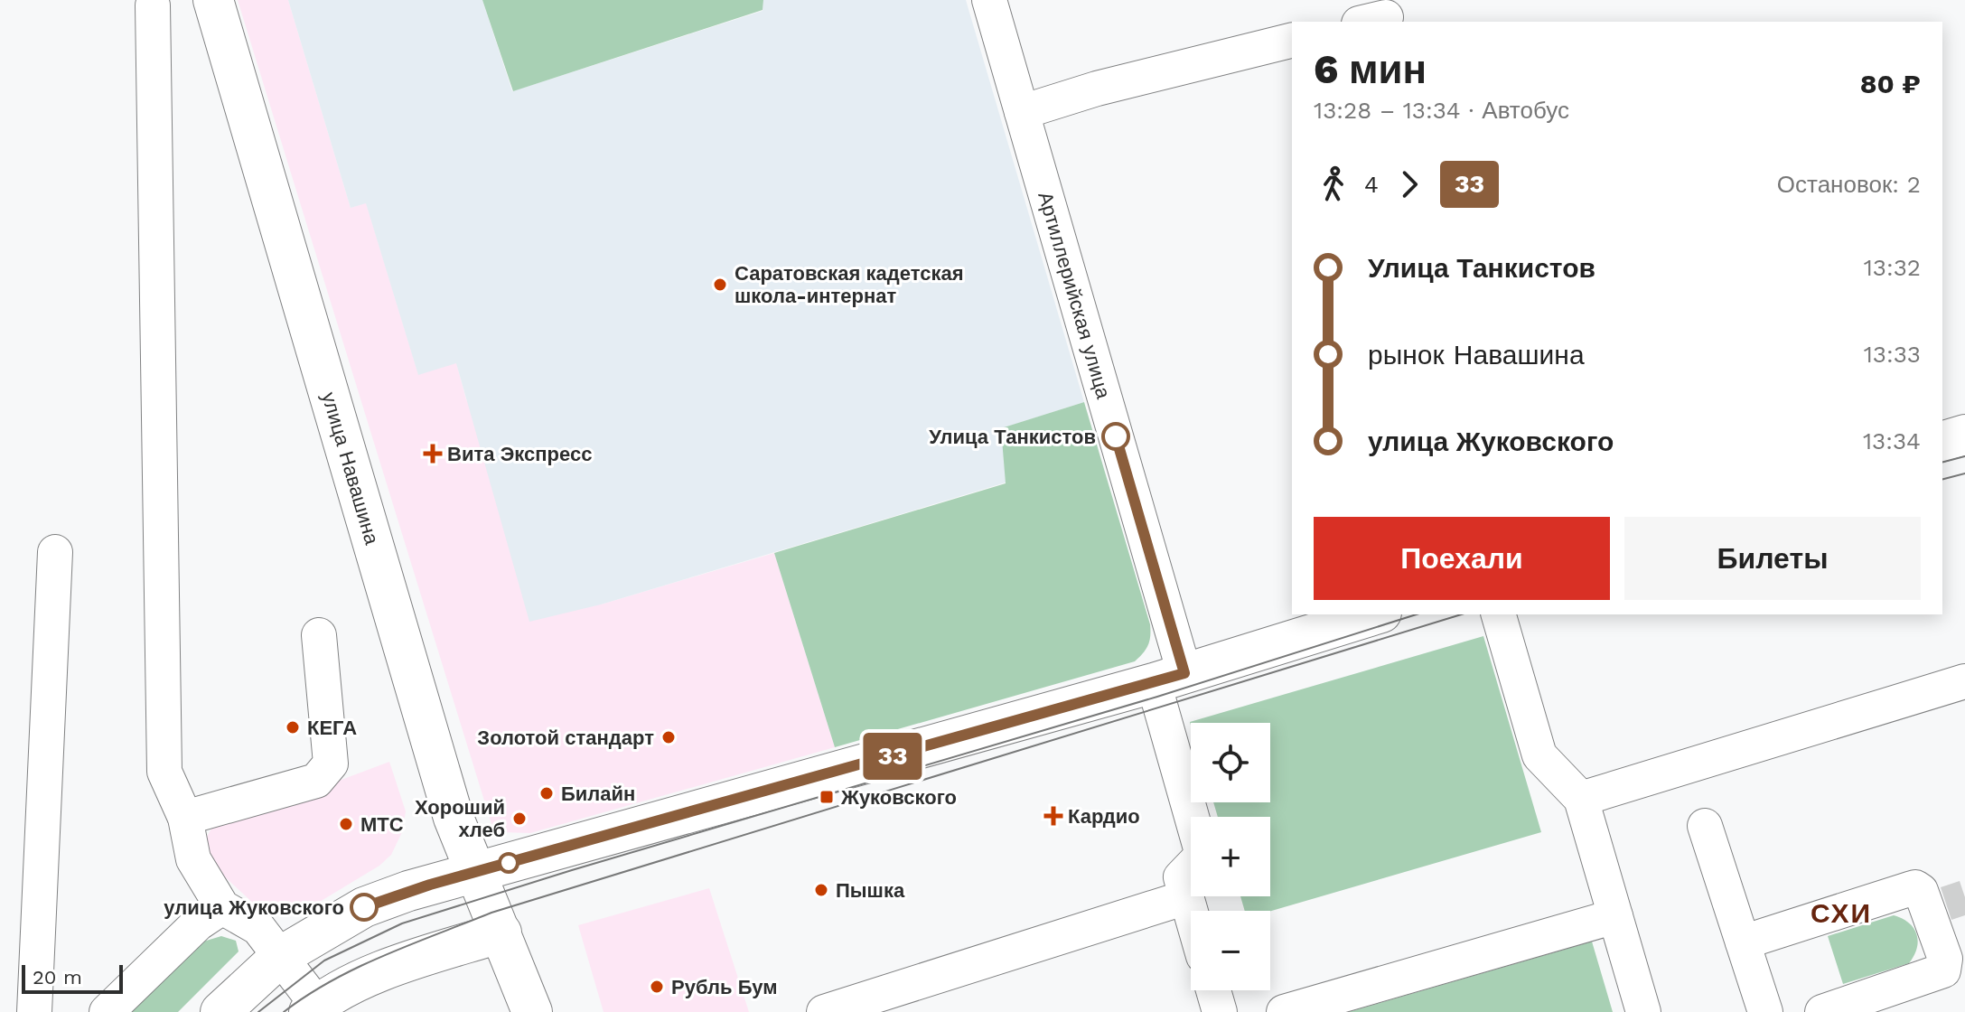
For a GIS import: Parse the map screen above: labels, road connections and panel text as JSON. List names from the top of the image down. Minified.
{"streets":{"main road":["улица Навашина"],"street":["Артиллерийская улица"]},"districts":["СХИ"],"places":{"other":["Саратовская кадетская школа-интернат","Улица Танкистов","КЕГА","Золотой стандарт","Билайн","Хороший хлеб","МТС","Пышка","улица Жуковского","Рубль Бум"],"health":["Вита Экспресс","Кардио"],"transit":["Жуковского"]},"lines":["bus line 33"],"scale_bar":"20 m","page":{"on_map":"33","heading":["6 мин","13:28 – 13:34 · Автобус","80 ₽"],"legs":["4","33","Остановок: 2"],"list":[{"name":"Улица Танкистов","value":"13:32"},{"name":"рынок Навашина","value":"13:33"},{"name":"улица Жуковского","value":"13:34"}],"buttons":["Поехали","Билеты"],"map_buttons":["+","−"],"scale":"20 m"}}
